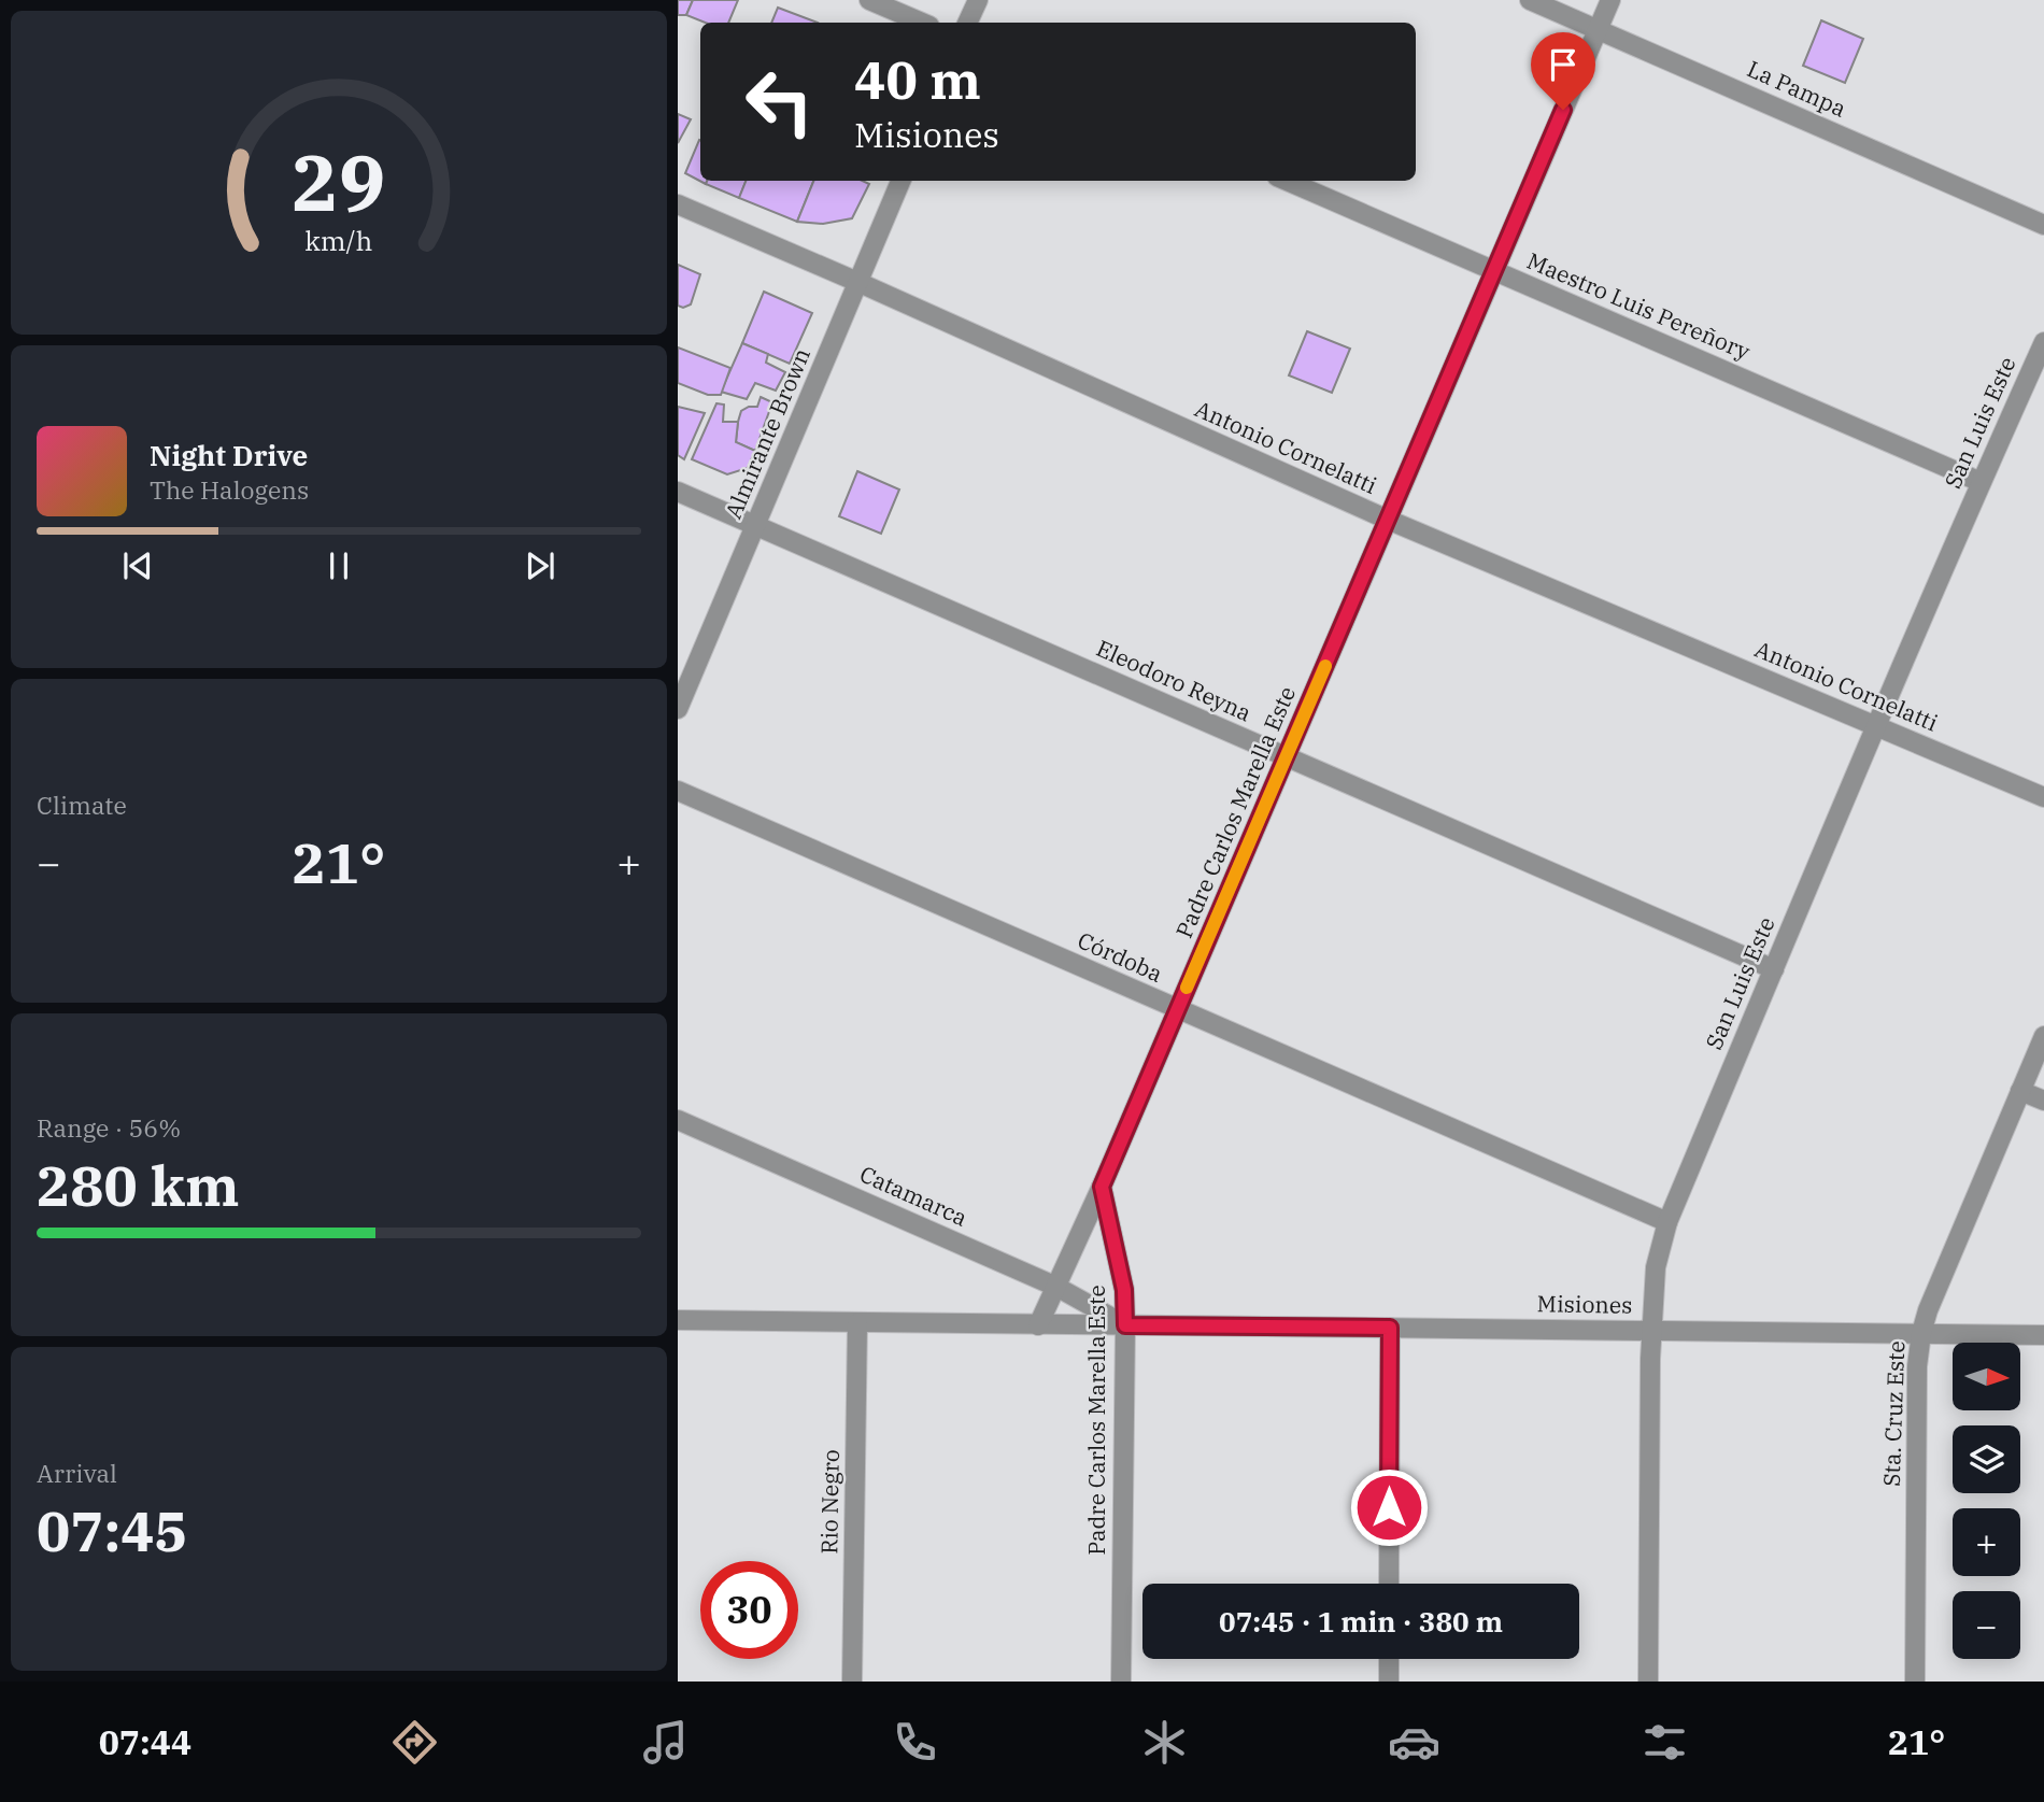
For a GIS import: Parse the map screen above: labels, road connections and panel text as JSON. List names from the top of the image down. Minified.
{"streets":{"street":["La Pampa","Maestro Luis Pereñory","San Luis Este","Almirante Brown","Antonio Cornelatti","Eleodoro Reyna","Padre Carlos Marella Este","Córdoba","Catamarca","Misiones","Sta. Cruz Este","Rio Negro"]},"crossings":[["La Pampa","Padre Carlos Marella Este"],["Maestro Luis Pereñory","San Luis Este"],["Maestro Luis Pereñory","Padre Carlos Marella Este"],["San Luis Este","Antonio Cornelatti"],["San Luis Este","Eleodoro Reyna"],["San Luis Este","Córdoba"],["San Luis Este","Misiones"],["Almirante Brown","Antonio Cornelatti"],["Almirante Brown","Eleodoro Reyna"],["Antonio Cornelatti","Padre Carlos Marella Este"],["Eleodoro Reyna","Padre Carlos Marella Este"],["Padre Carlos Marella Este","Córdoba"],["Padre Carlos Marella Este","Catamarca"],["Padre Carlos Marella Este","Misiones"],["Catamarca","Misiones"],["Misiones","Sta. Cruz Este"],["Misiones","Rio Negro"]],"north":"right","page":{"turn":["40 m","Misiones"],"song":["Night Drive","The Halogens"],"tile":["Climate",["Range · 56%","280 km"],["Arrival","07:45"]],"heat":["−","21°","+"],"map_buttons":["+","−"],"limit":"30","trip":"07:45 · 1 min · 380 m","tabs":["07:44","21°"],"gauge":["29","km/h"]}}
